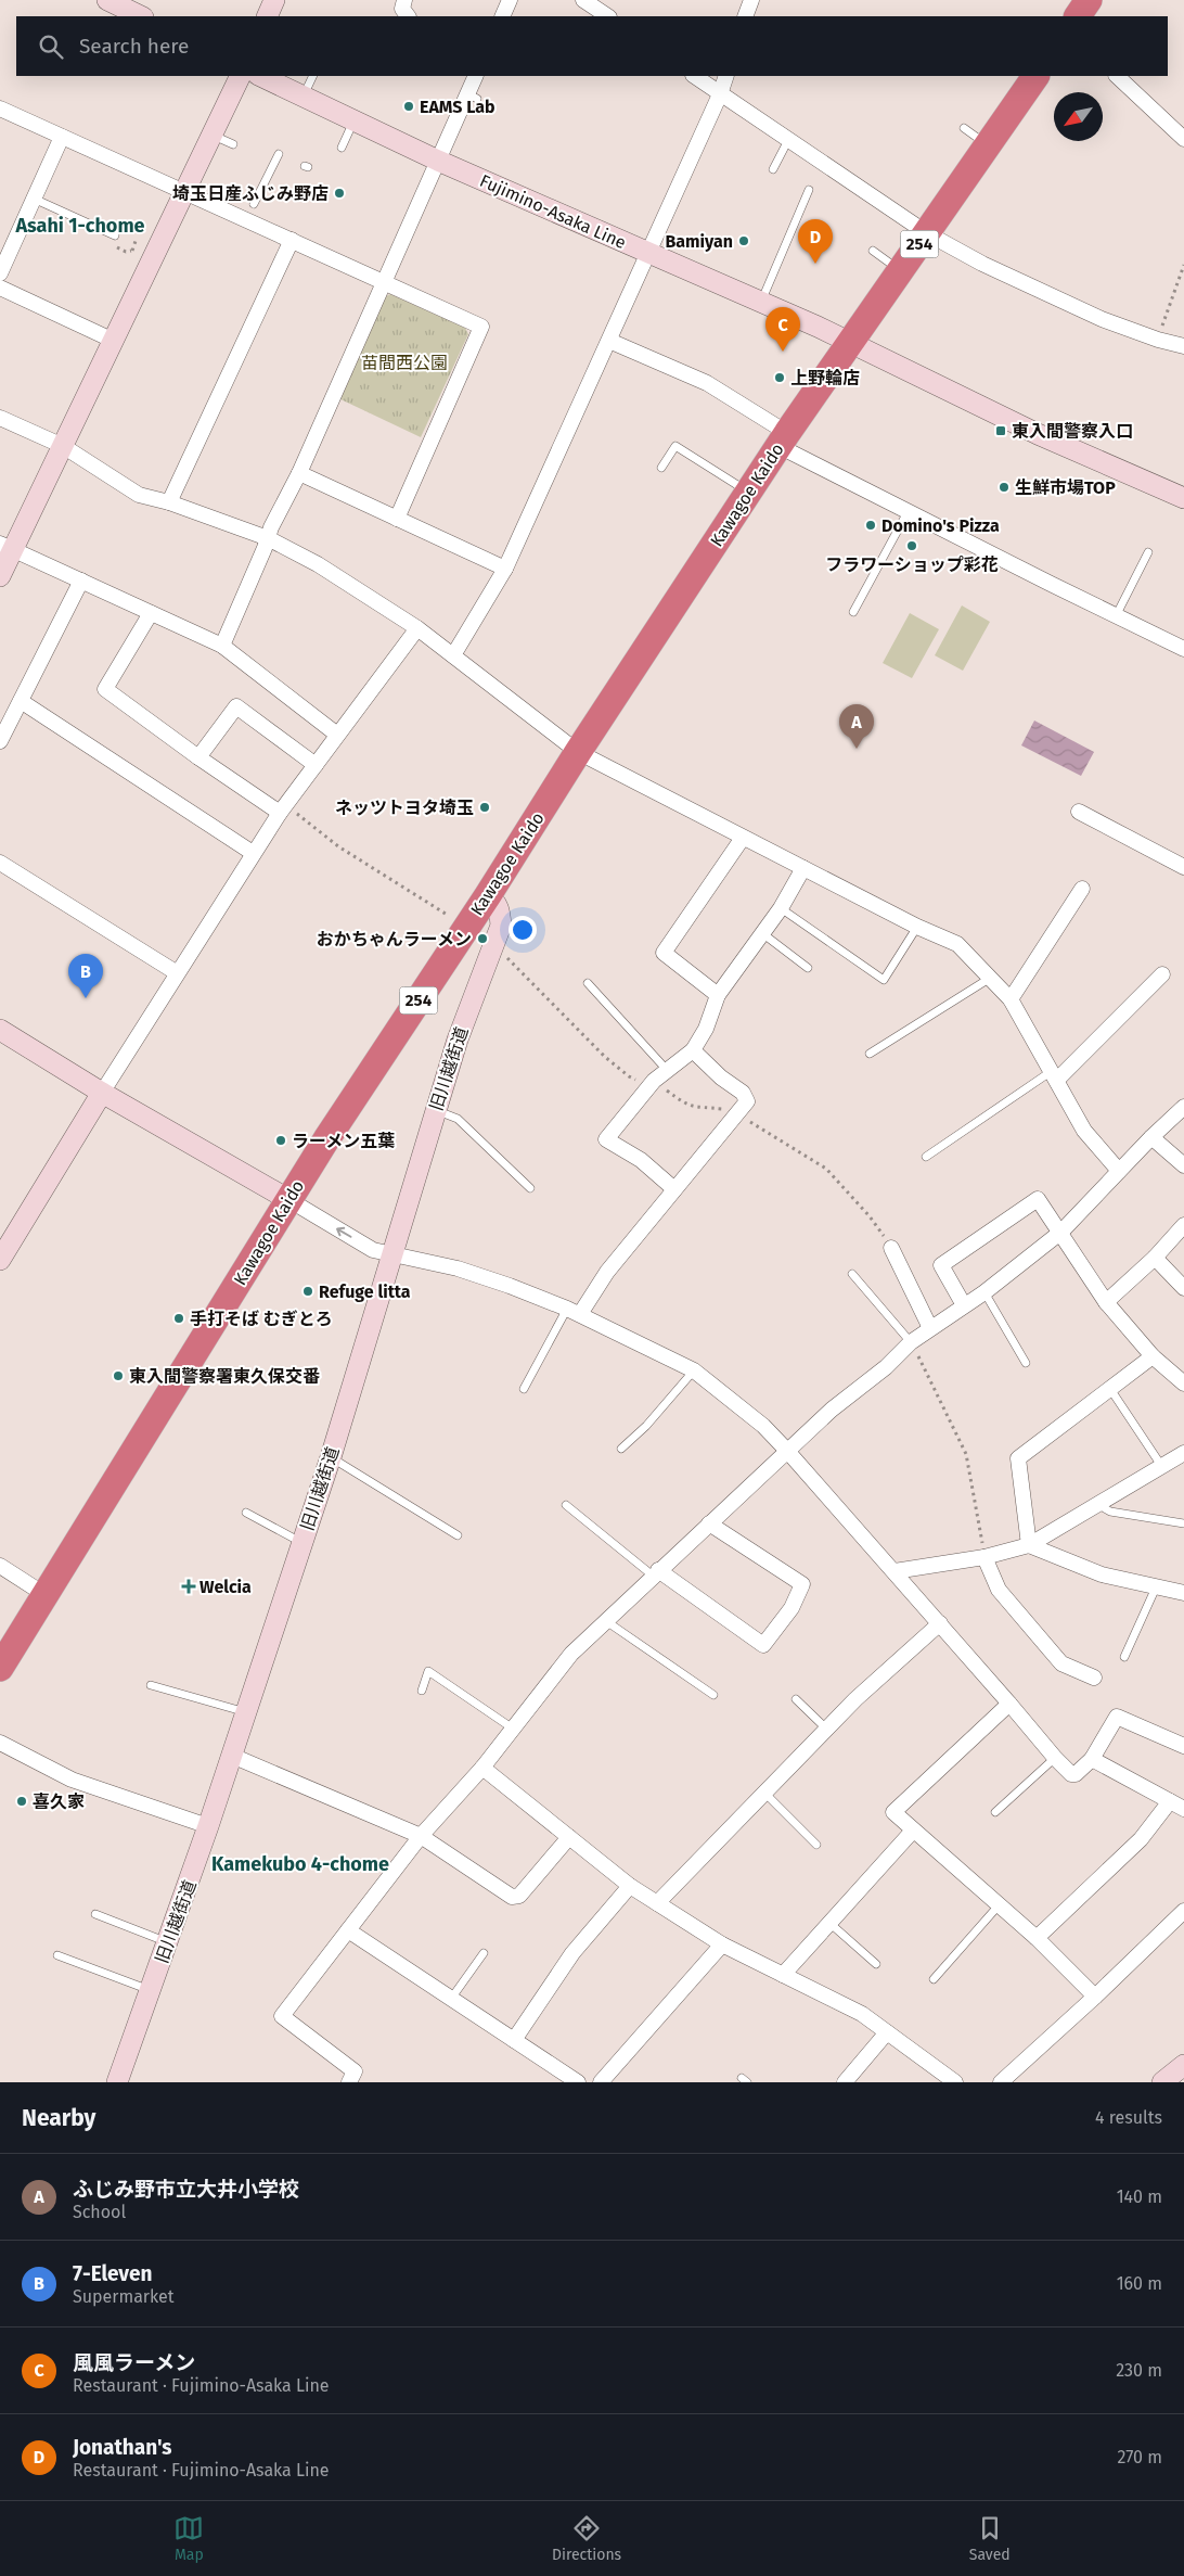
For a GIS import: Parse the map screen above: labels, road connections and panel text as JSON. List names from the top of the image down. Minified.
{"streets":{"highway":["254","Kawagoe Kaido"],"street":["Fujimino-Asaka Line","旧川越街道"]},"crossings":[["Fujimino-Asaka Line","Kawagoe Kaido"],["Kawagoe Kaido","旧川越街道"]],"districts":["Asahi 1-chome","Kamekubo 4-chome"],"parks":["苗間西公園"],"places":{"other":["EAMS Lab","埼玉日産ふじみ野店","Bamiyan","上野輪店","生鮮市場TOP","Domino's Pizza","フラワーショップ彩花","ネッツトヨタ埼玉","おかちゃんラーメン","ラーメン五葉","Refuge litta","手打そば むぎとろ","東入間警察署東久保交番","喜久家"],"transit":["東入間警察入口"],"health":["Welcia"]},"north":"bottom left","page":{"search":"Search here","pins":["D","C","A","B"],"heading":["Nearby","4 results"],"list":[{"mark":"A","name":"ふじみ野市立大井小学校","note":"School","value":"140 m"},{"mark":"B","name":"7-Eleven","note":"Supermarket","value":"160 m"},{"mark":"C","name":"風風ラーメン","note":"Restaurant · Fujimino-Asaka Line","value":"230 m"},{"mark":"D","name":"Jonathan's","note":"Restaurant · Fujimino-Asaka Line","value":"270 m"}],"nav":["Map","Directions","Saved"]}}
